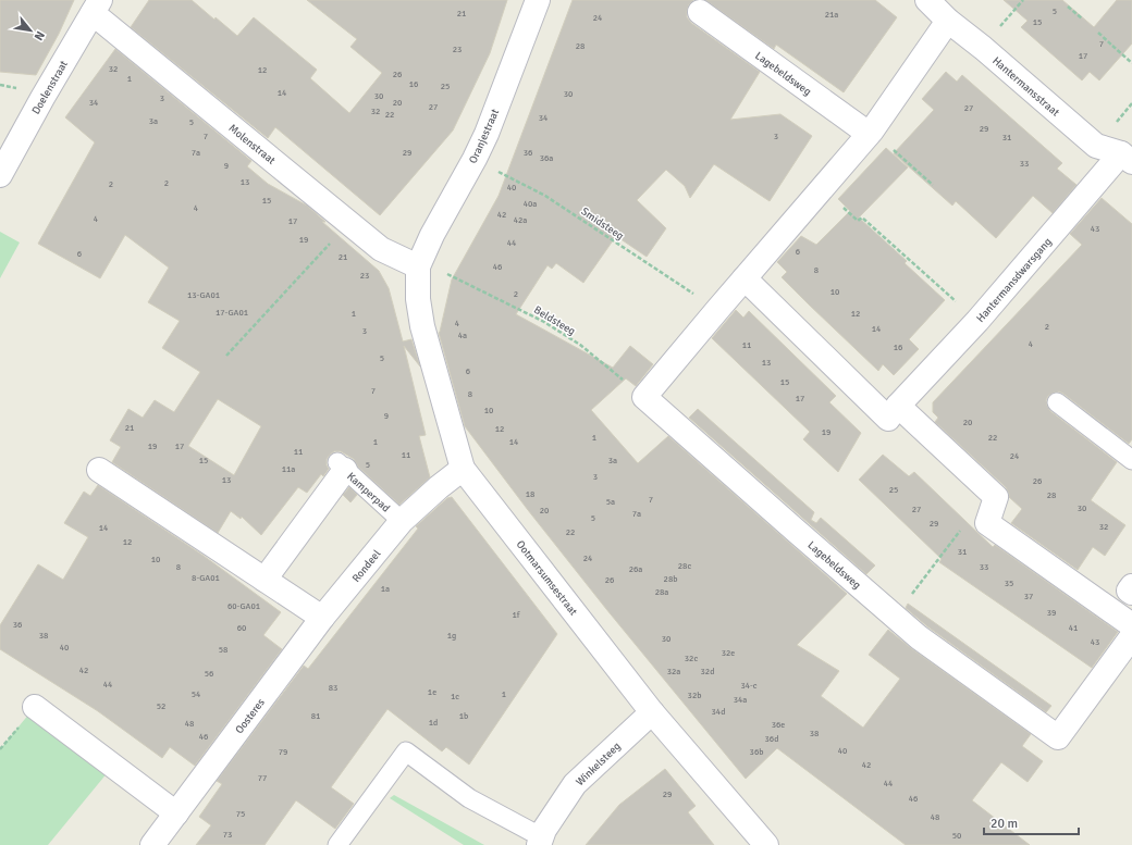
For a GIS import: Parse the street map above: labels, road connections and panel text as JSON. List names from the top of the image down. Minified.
{"streets":{"street":["Lagebeldsweg","Hantermansstraat","Doelenstraat","Oranjestraat","Molenstraat","Hantermansdwarsgang","Rondeel","Ootmarsumsestraat","Oosteres","Winkelsteeg"],"lane":["Kamperpad"],"path":["Smidsteeg","Beldsteeg"]},"crossings":[["Lagebeldsweg","Beldsteeg"],["Hantermansstraat","Hantermansdwarsgang"],["Doelenstraat","Molenstraat"],["Oranjestraat","Molenstraat"],["Oranjestraat","Smidsteeg"],["Oranjestraat","Ootmarsumsestraat"],["Molenstraat","Ootmarsumsestraat"],["Kamperpad","Rondeel"],["Rondeel","Ootmarsumsestraat"],["Rondeel","Oosteres"],["Ootmarsumsestraat","Winkelsteeg"]],"house_numbers":["5","21","21a","24","15","7","28","23","17","32","12","26","1","16","25","14","30","30","3","34","20","27","27","32","22","34","3a","5","29","7","3","31","7a","29","36","36a","33","9","13","2","2","40","15","40a","4","42","4","42a","17","43","19","44","6","6","21","46","8","23","10","2","13-GA01","17-GA01","1","12","4","2","14","3","4a","4","11","16","5","13","6","15","7","8","17","10","9","20","21","12","19","1","22","1","14","19","17","11","11","24","15","3a","5","11a","3","13","26","25","18","28","7","5a","30","27","20","7a","5","29","32","14","22","12","31","24","10","28c","8","33","26a","8-GA01","28b","26","35","1a","28a","37","60-GA01","39","1f","36","60","41","38","1g","30","43","40","58","32e","32c","42","32a","32d","56","44","34-c","83","1e","54","1","32b","1c","34a","52","34d","81","1b","1d","48","36e","38","46","36d","40","79","36b","42","77","44","29","46","75","48","73","50"],"scale_bar":"20 m","north":"bottom right"}
